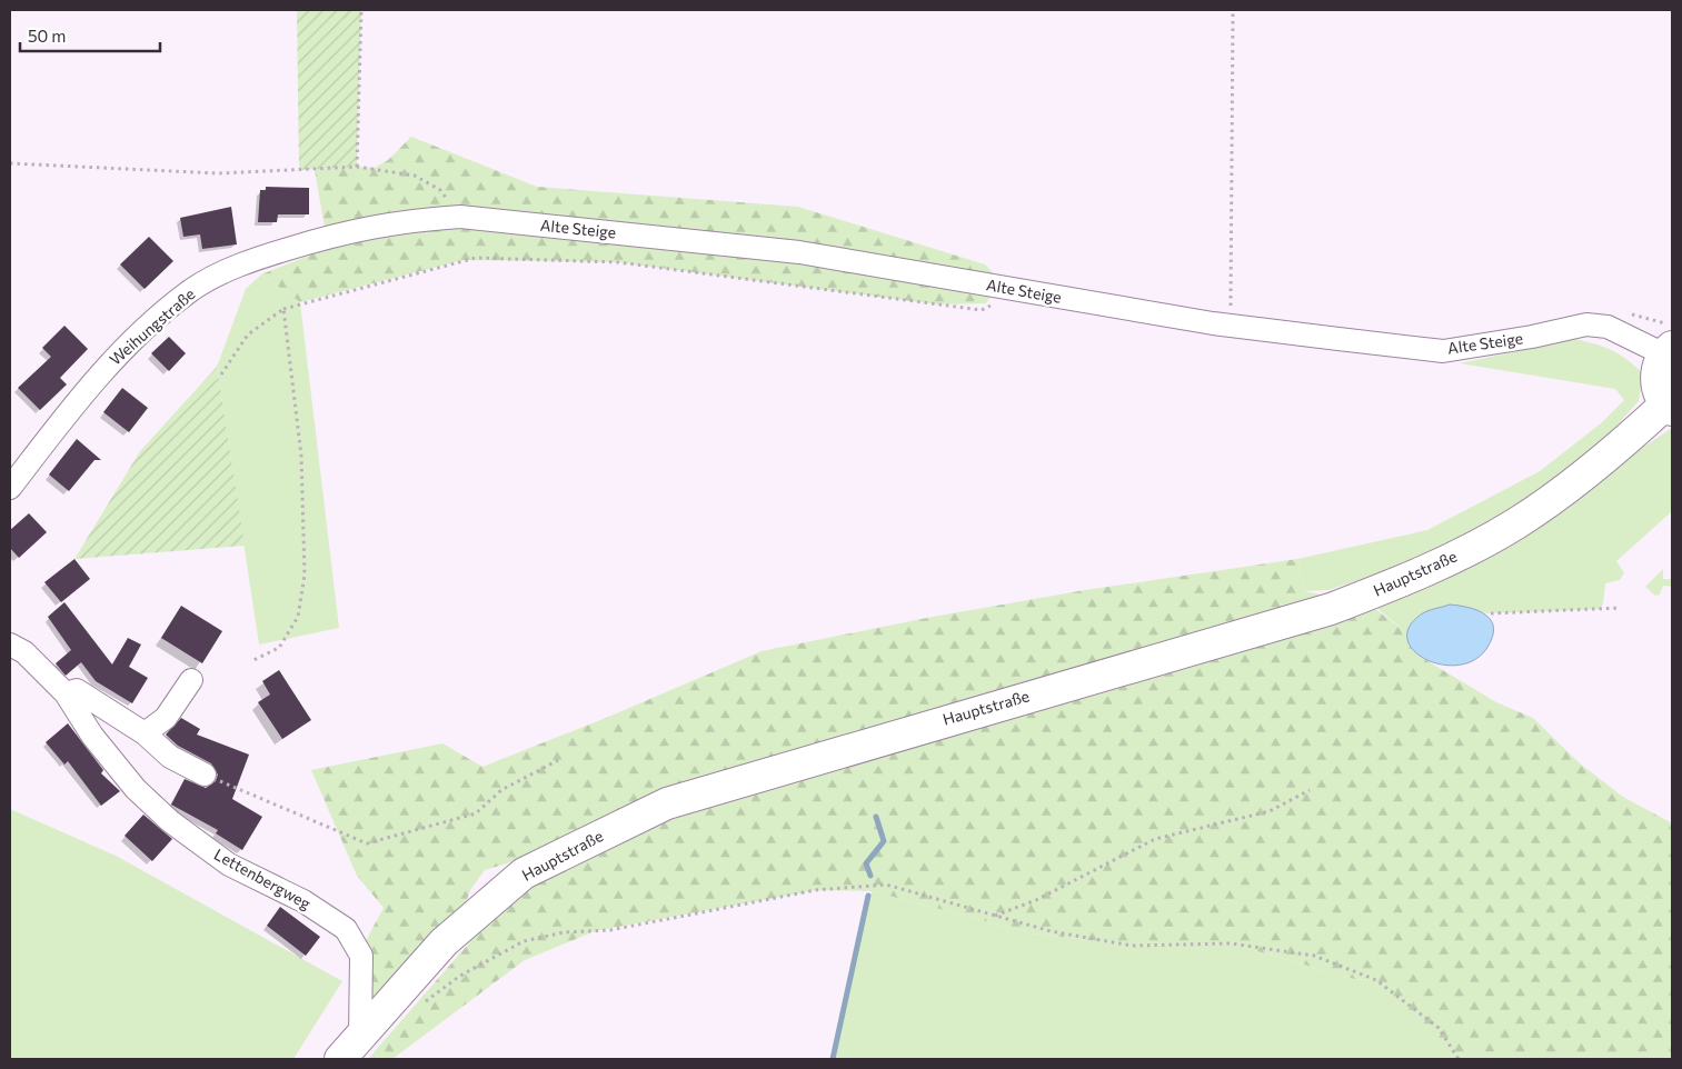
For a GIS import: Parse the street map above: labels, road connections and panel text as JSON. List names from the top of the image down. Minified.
{"streets":{"main road":["Hauptstraße"],"street":["Alte Steige","Weihungstraße","Lettenbergweg"]},"crossings":[["Alte Steige","Weihungstraße"],["Hauptstraße","Lettenbergweg"]],"scale_bar":"50 m"}
